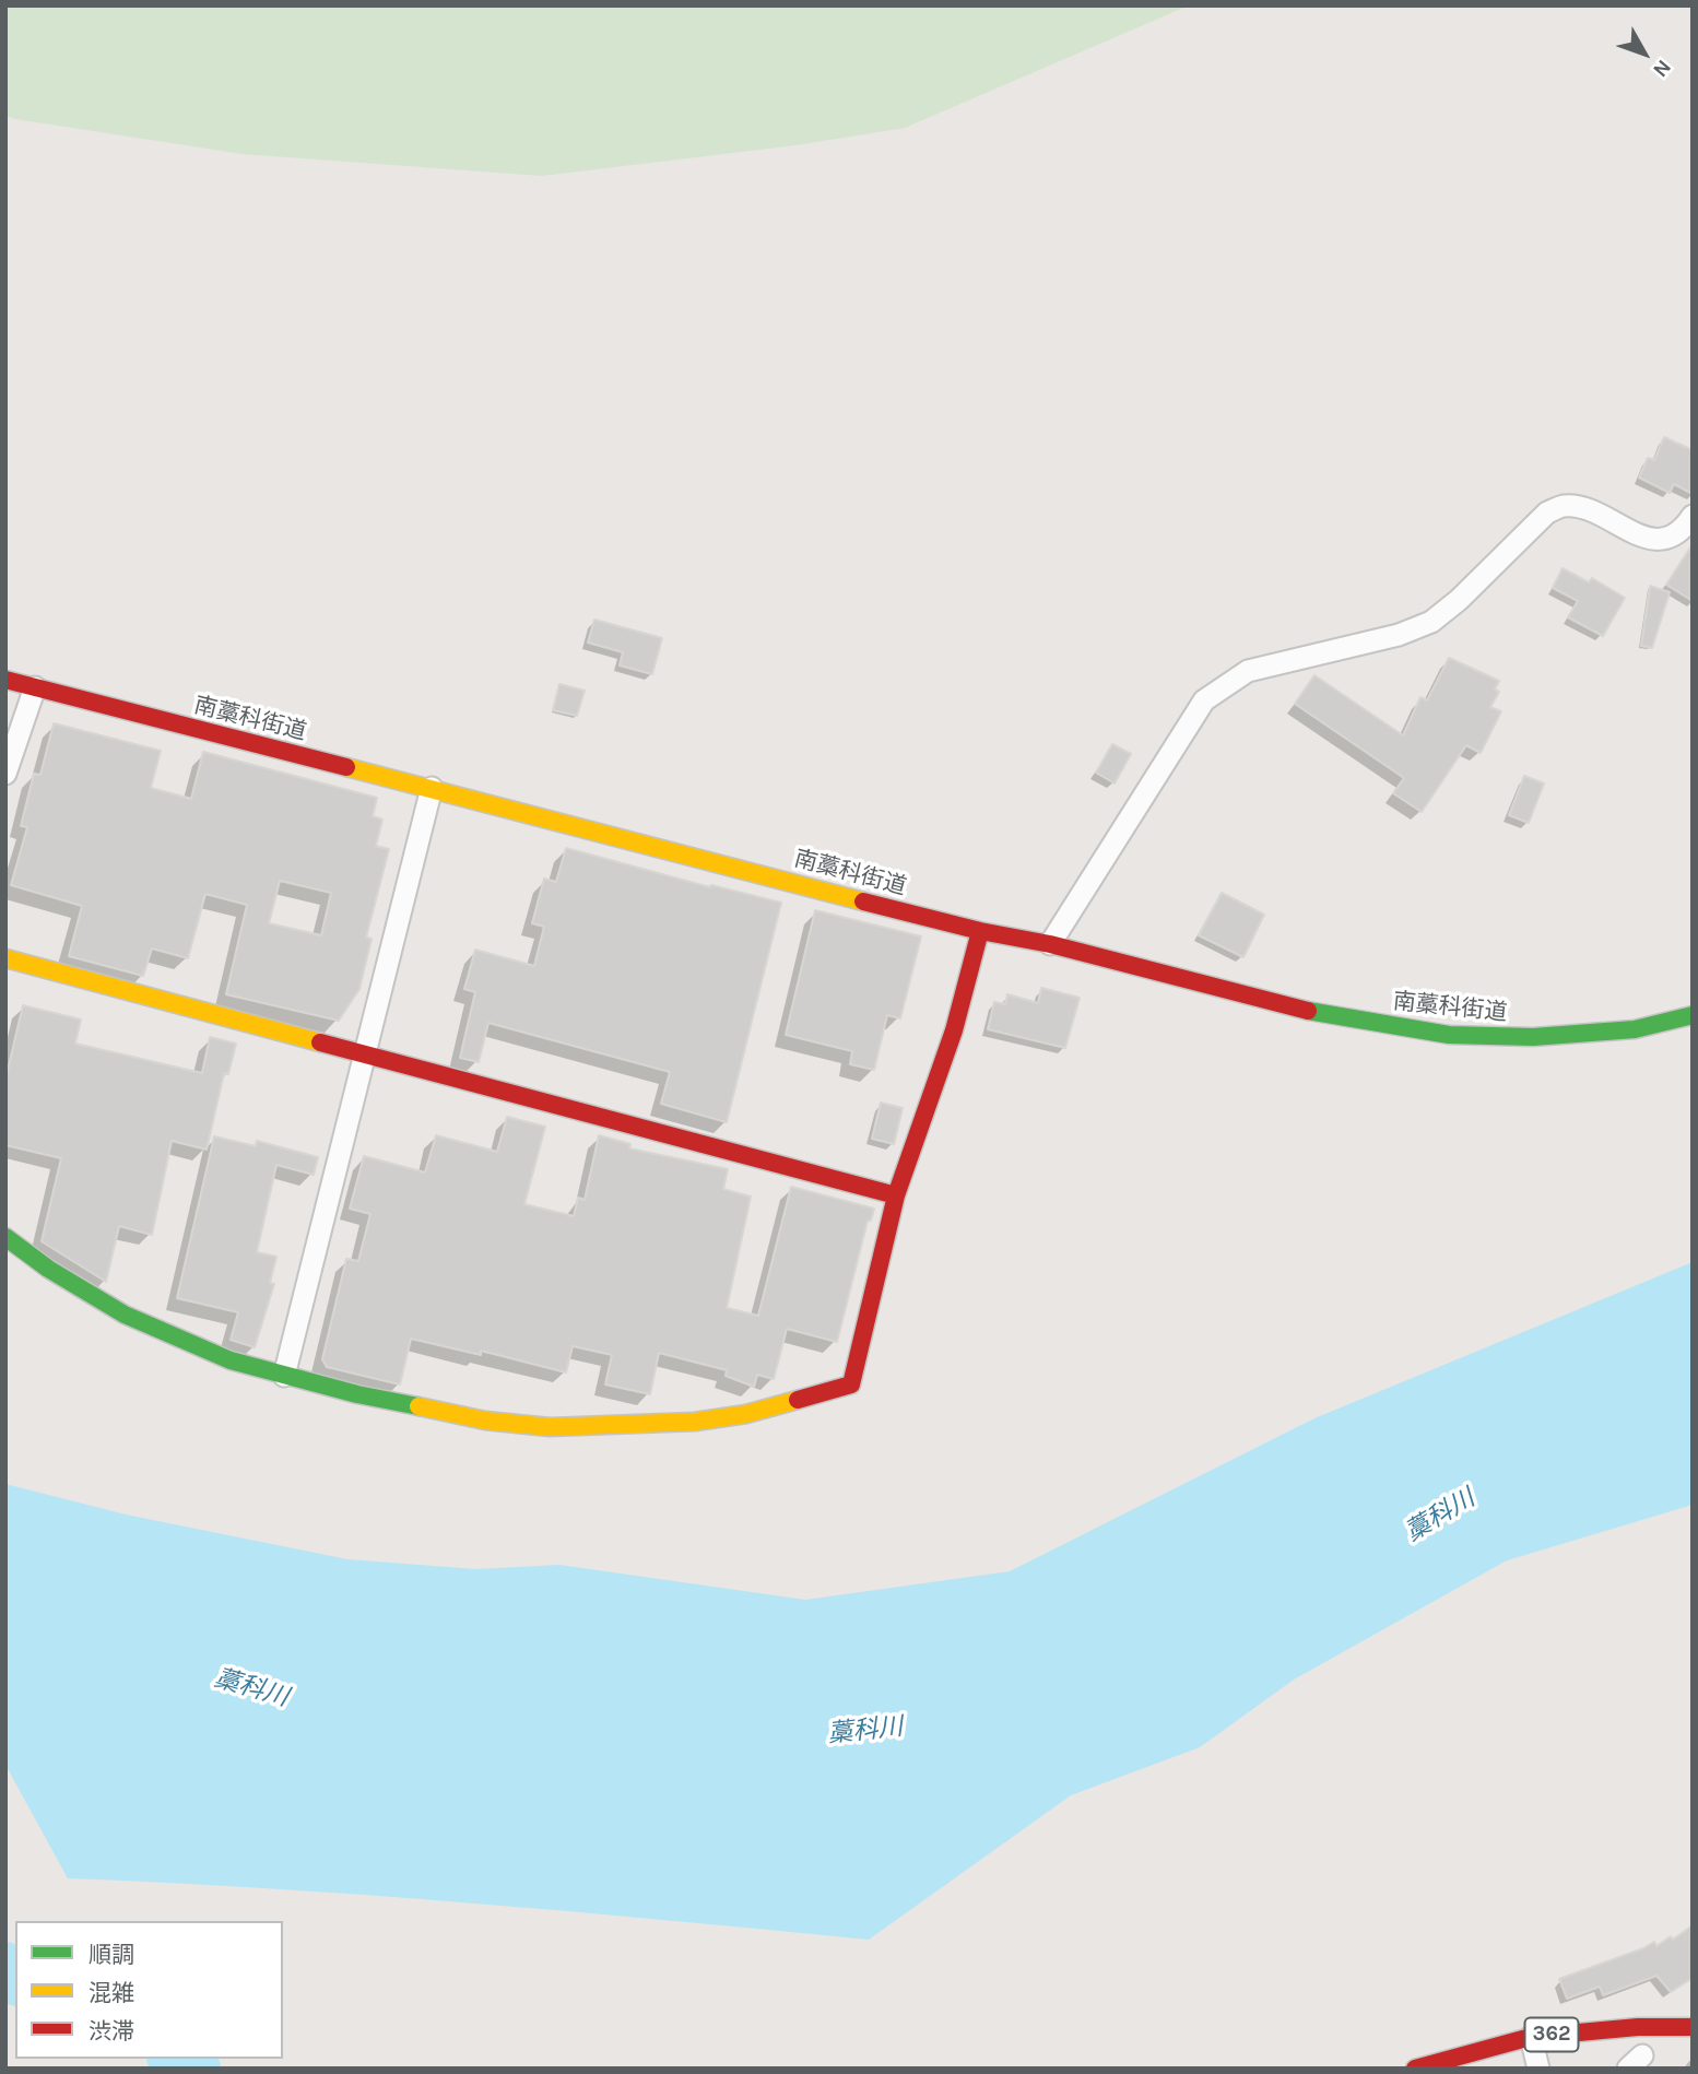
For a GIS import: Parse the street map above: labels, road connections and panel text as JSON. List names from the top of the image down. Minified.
{"streets":{"main road":["南藁科街道","362"]},"water":["藁科川"],"legend":["順調","混雑","渋滞"],"north":"bottom right"}
